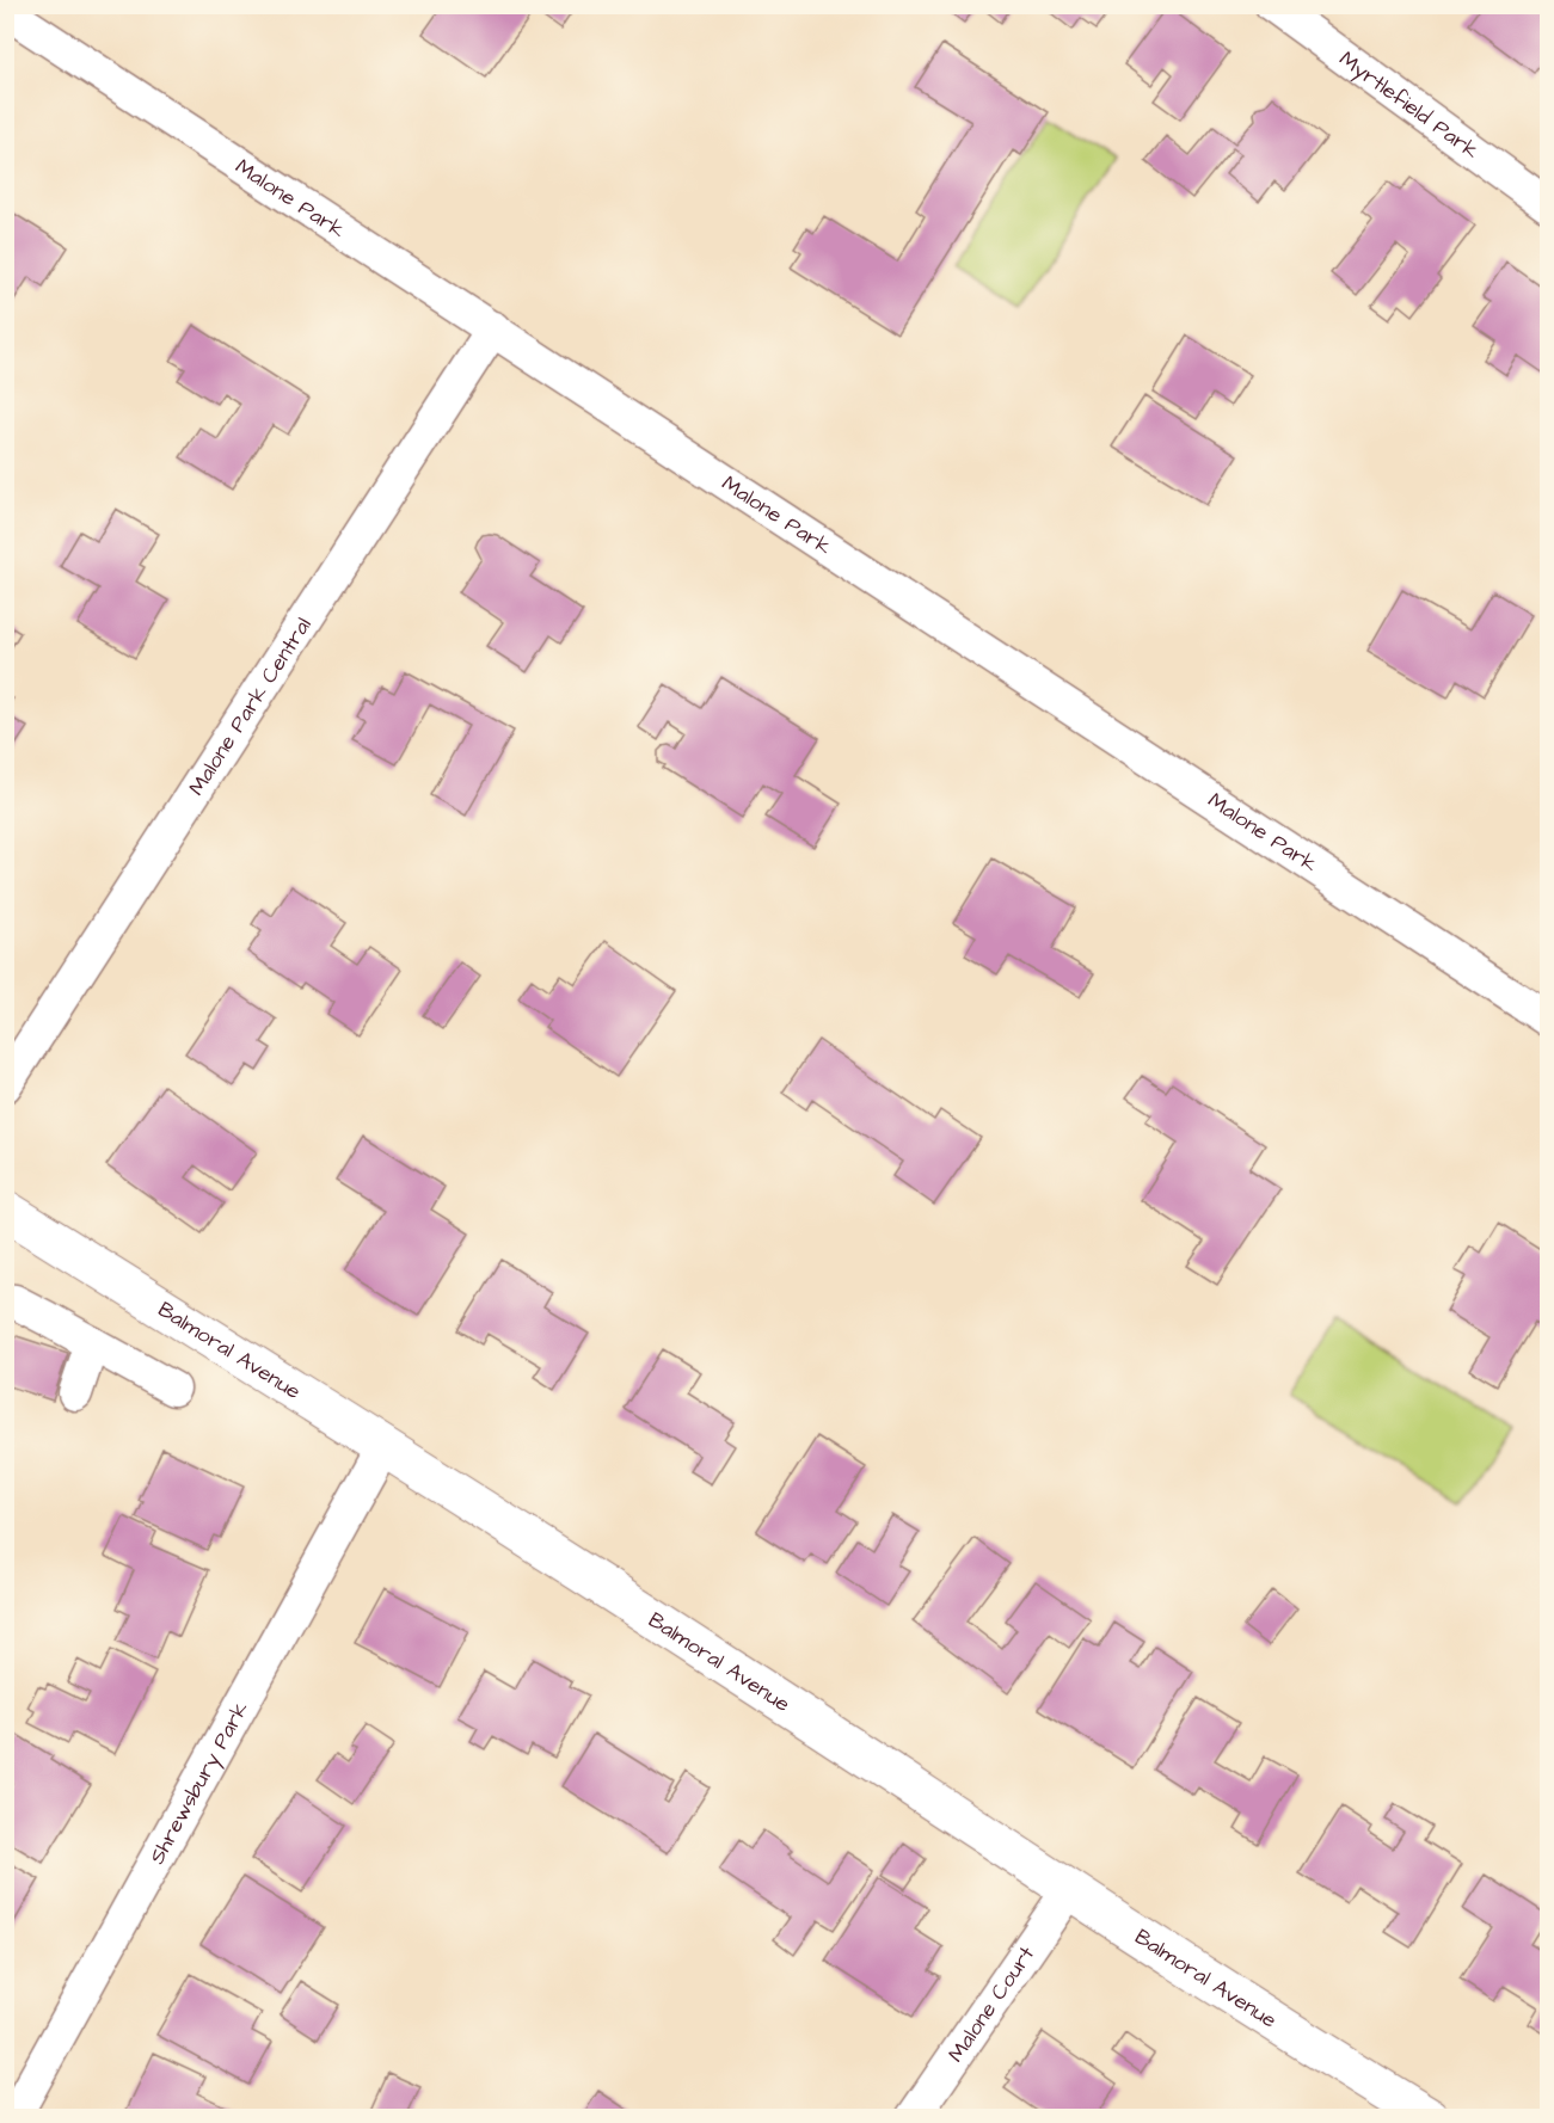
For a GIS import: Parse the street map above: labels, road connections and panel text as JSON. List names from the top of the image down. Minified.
{"streets":{"highway":["Balmoral Avenue"],"street":["Myrtlefield Park","Malone Park","Malone Park Central","Shrewsbury Park","Malone Court"]},"crossings":[["Malone Park","Malone Park Central"],["Balmoral Avenue","Shrewsbury Park"],["Balmoral Avenue","Malone Court"]]}
